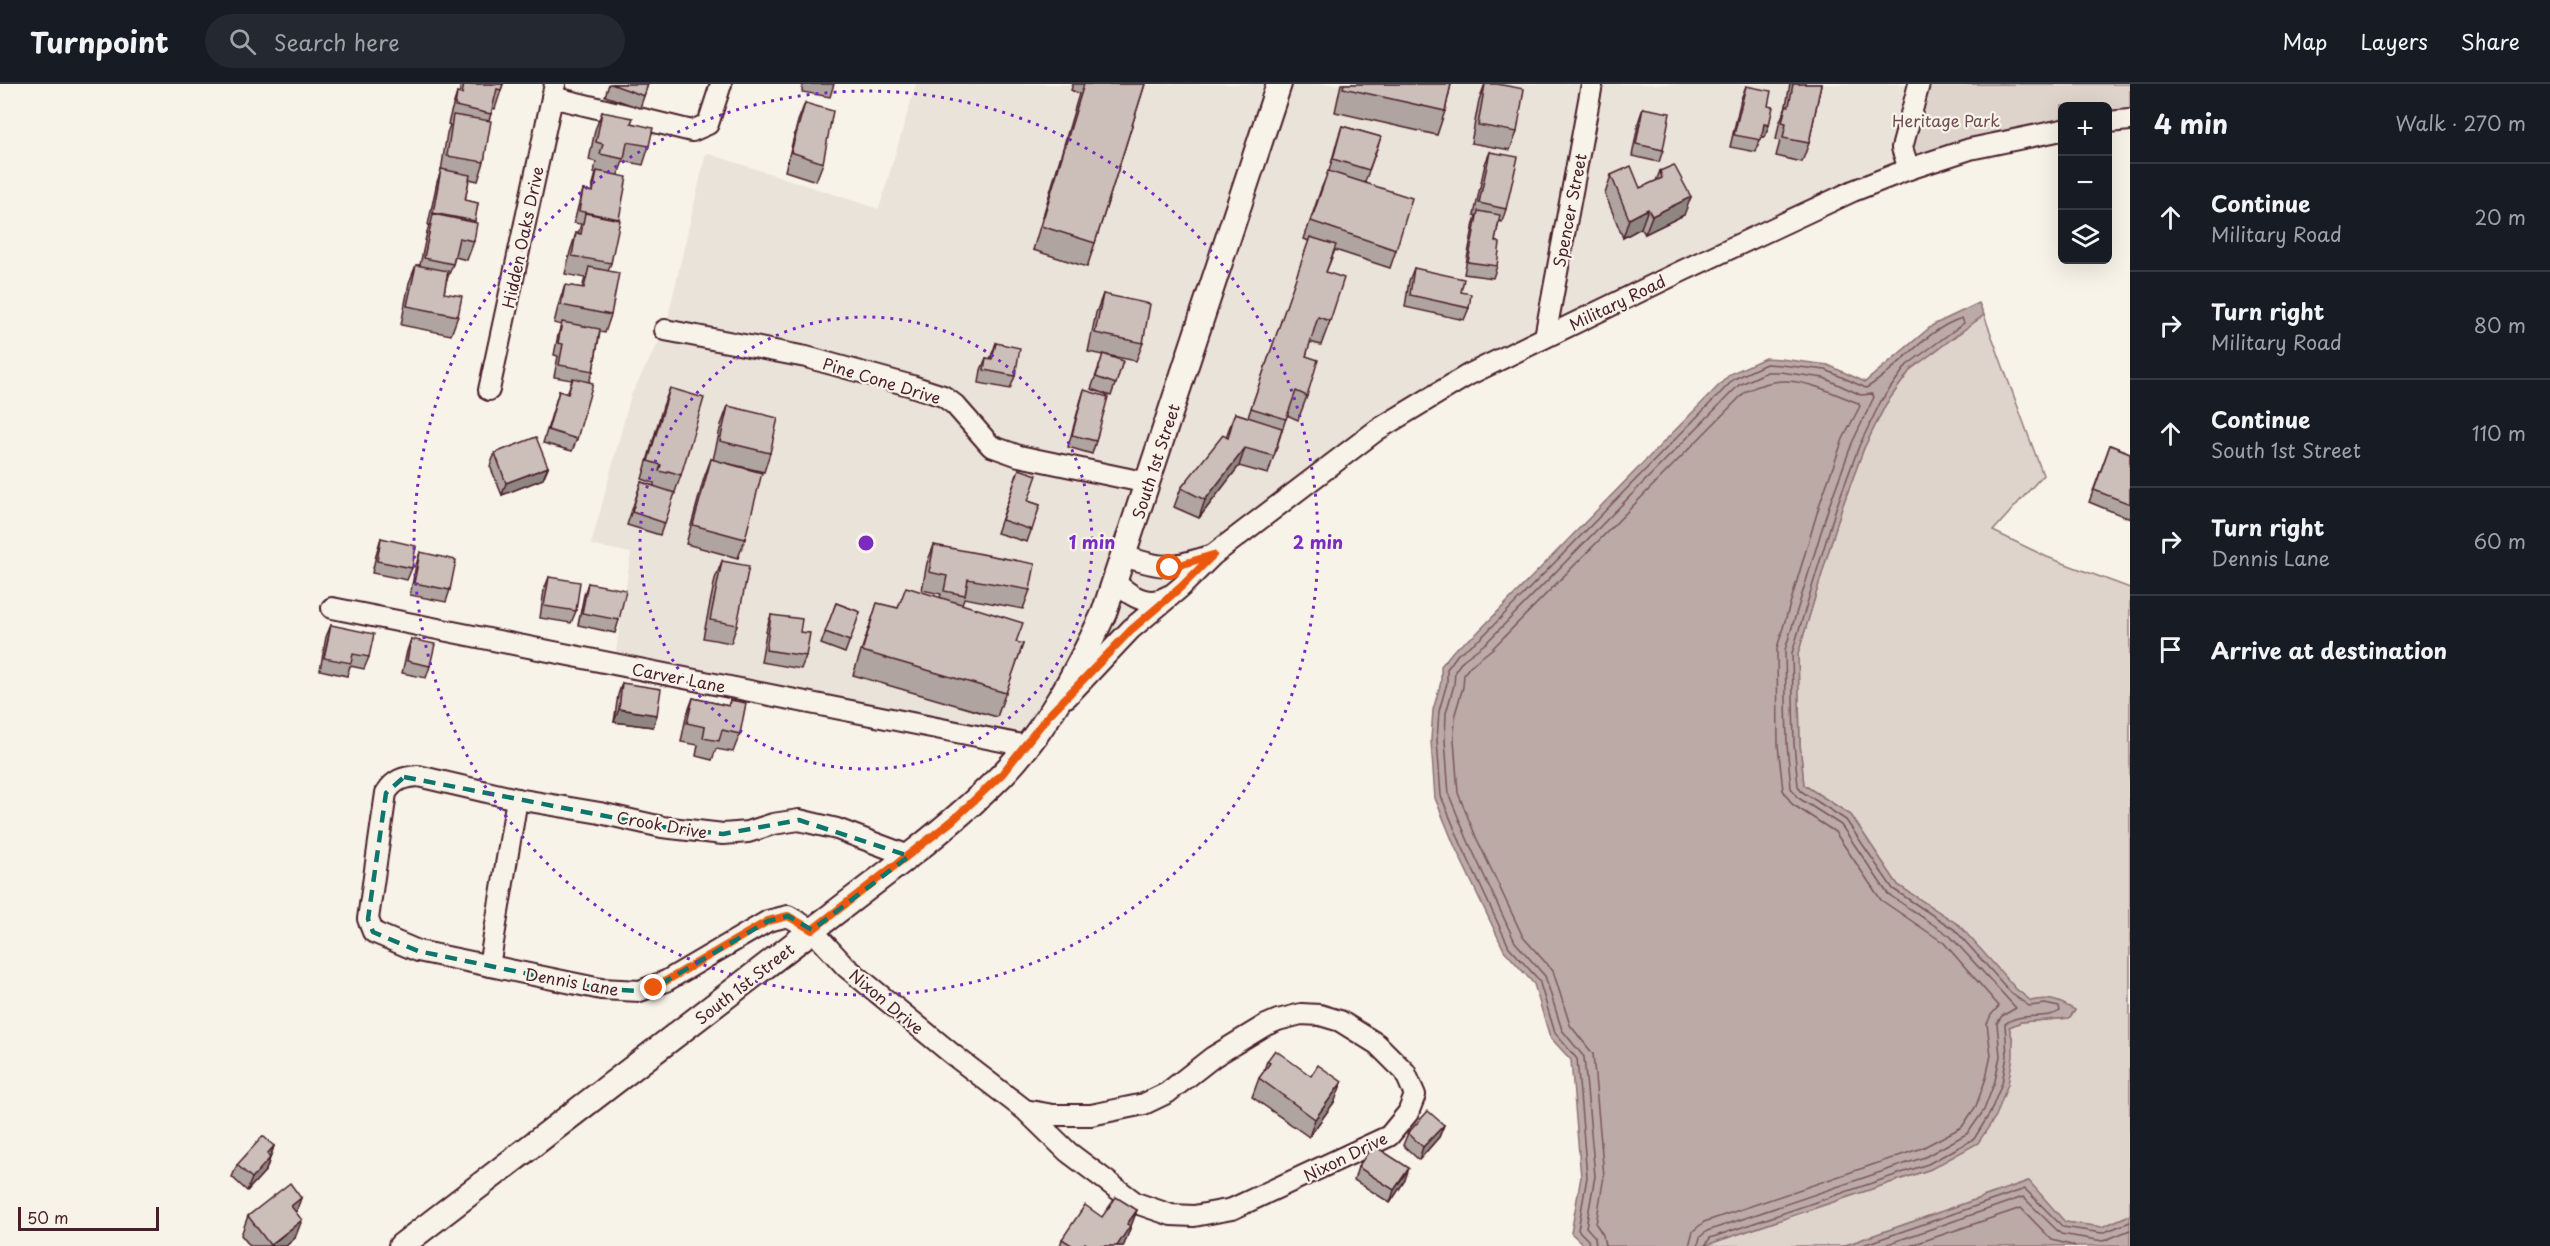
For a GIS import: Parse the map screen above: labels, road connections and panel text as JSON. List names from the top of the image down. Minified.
{"streets":{"main road":["South 1st Street"],"street":["Spencer Street","Hidden Oaks Drive","Military Road","Pine Cone Drive","Carver Lane","Crook Drive","Dennis Lane","Nixon Drive"]},"crossings":[["Spencer Street","Military Road"],["Military Road","South 1st Street"],["Pine Cone Drive","South 1st Street"],["South 1st Street","Carver Lane"],["South 1st Street","Crook Drive"],["South 1st Street","Dennis Lane"],["South 1st Street","Nixon Drive"],["Crook Drive","Dennis Lane"],["Dennis Lane","Nixon Drive"]],"parks":["Heritage Park"],"scale_bar":"50 m","page":{"header":"Turnpoint","search":"Search here","nav":["Map","Layers","Share"],"heading":["4 min","Walk · 270 m"],"map_buttons":["+","−"],"list":[["Continue","Military Road","20 m"],["Turn right","Military Road","80 m"],["Continue","South 1st Street","110 m"],["Turn right","Dennis Lane","60 m"],"Arrive at destination"],"scale":"50 m"},"rings":["1 min","2 min"]}
